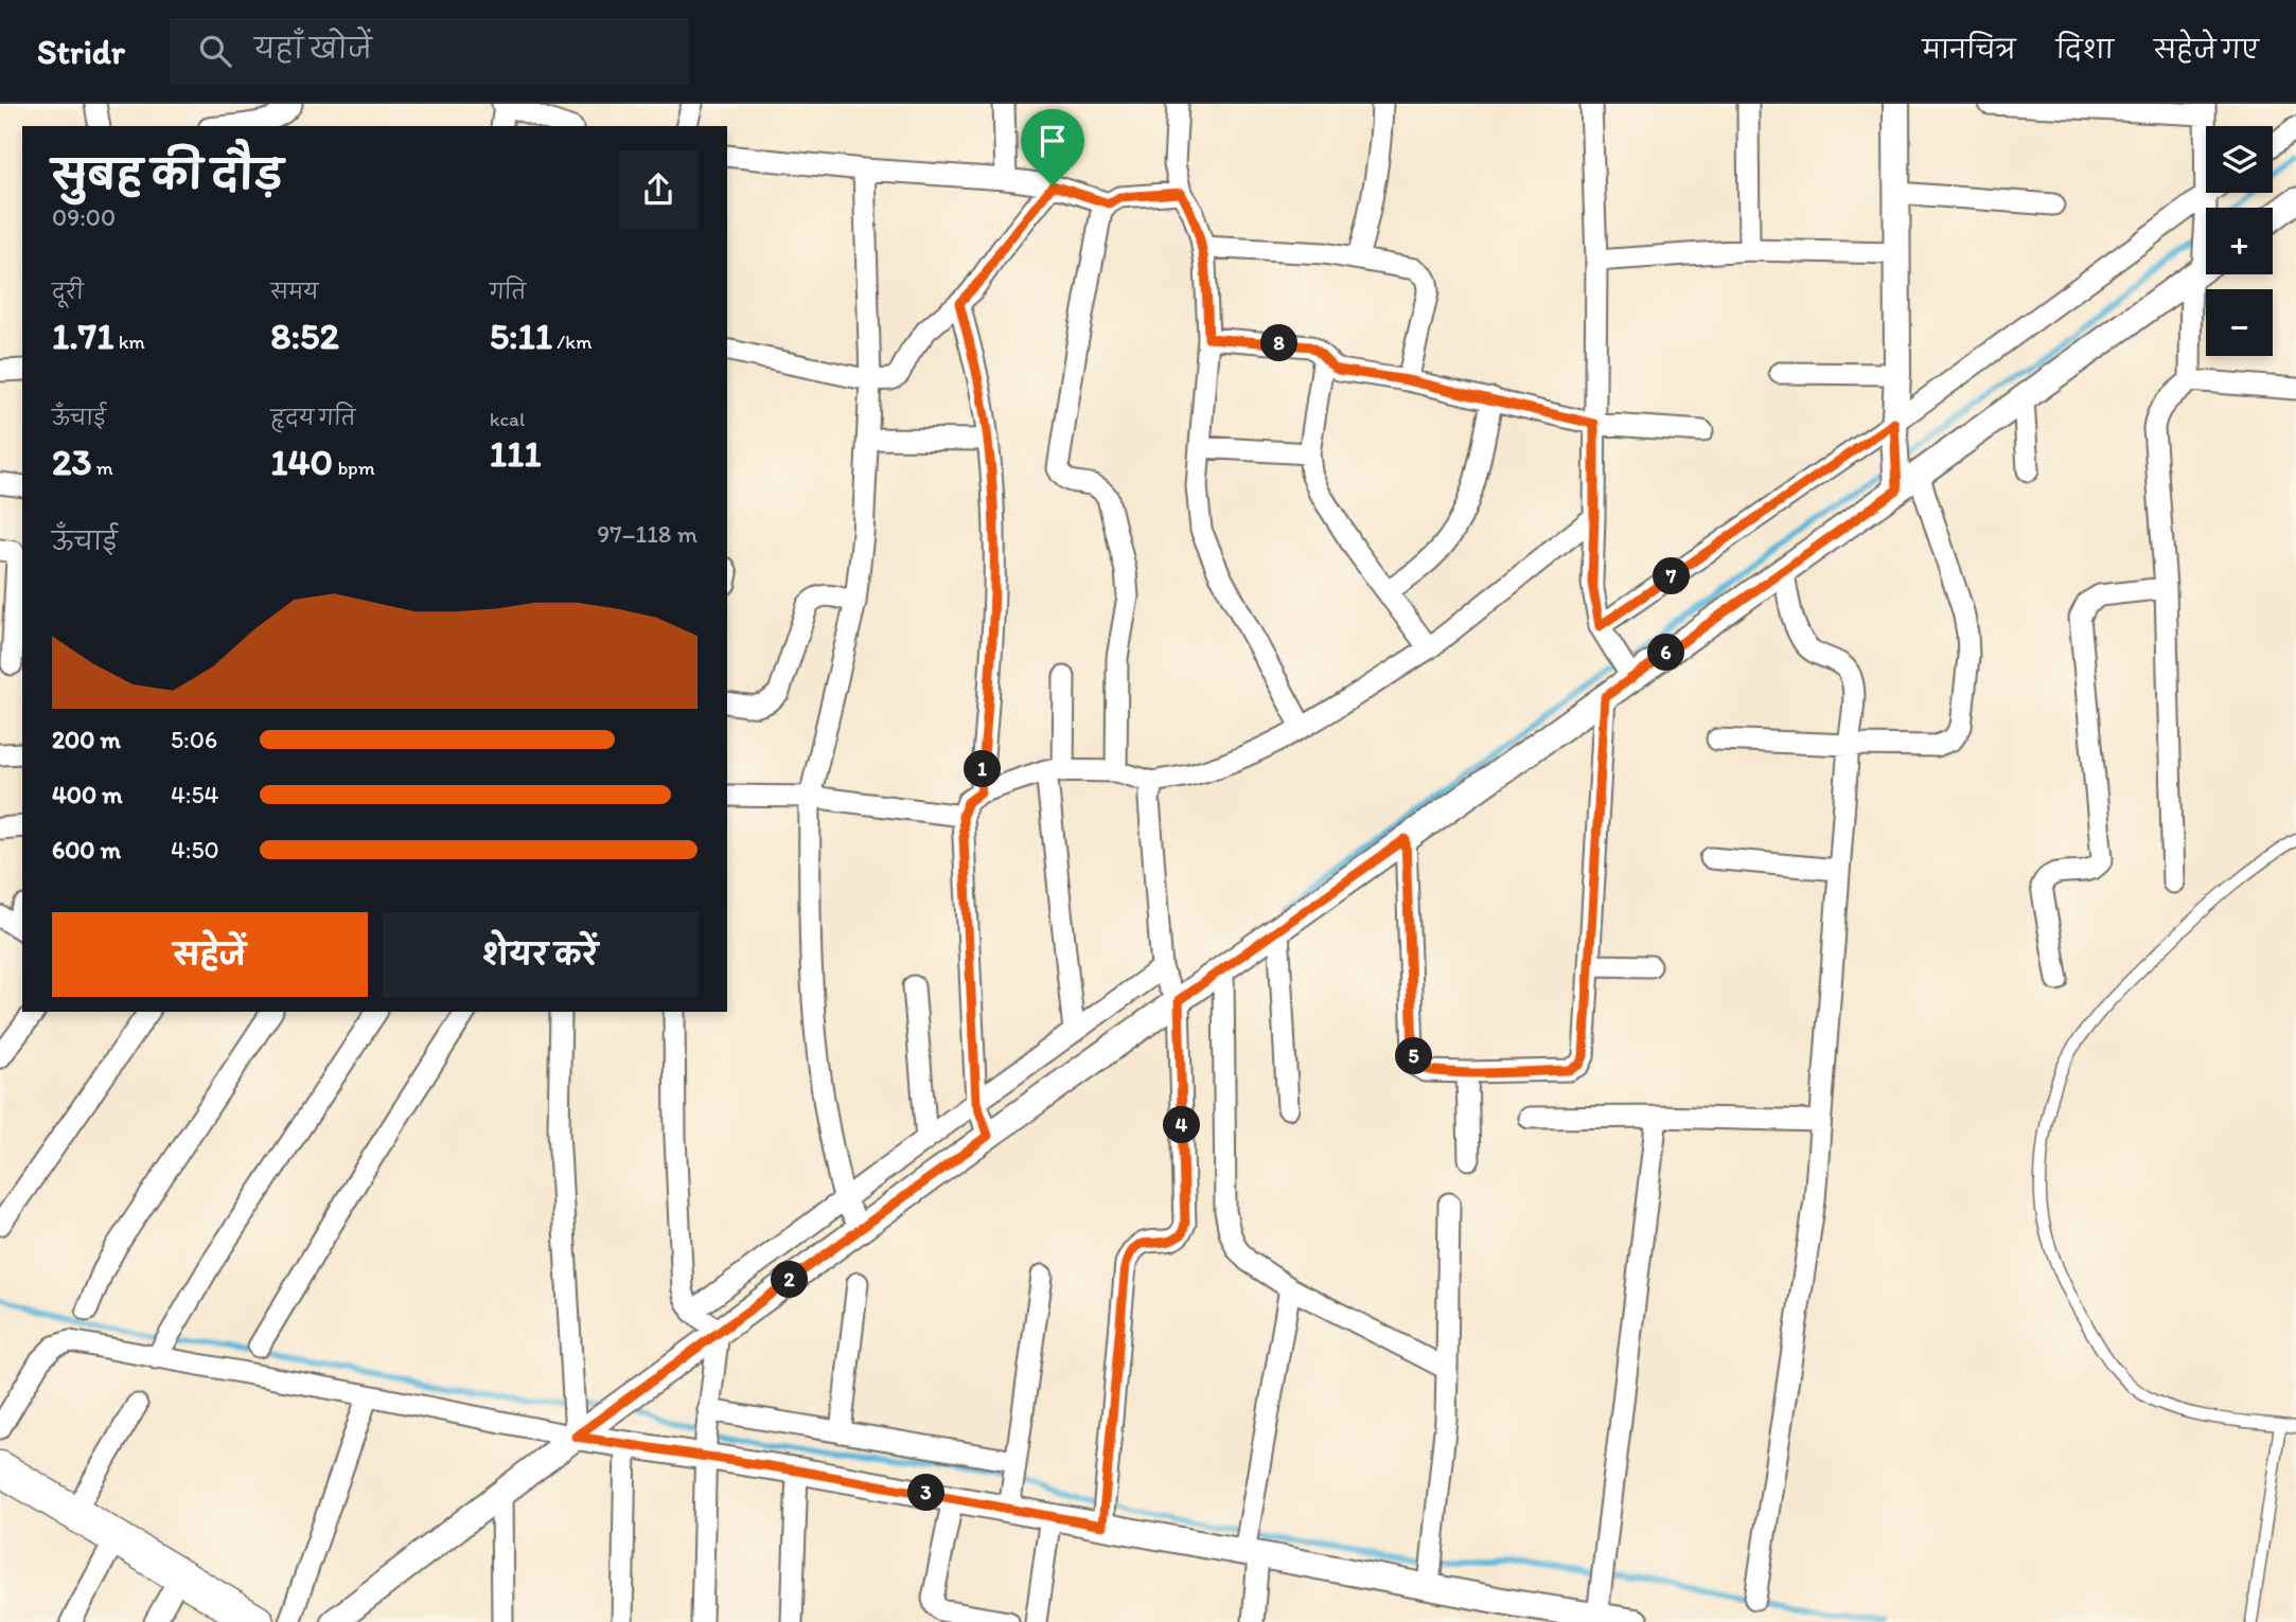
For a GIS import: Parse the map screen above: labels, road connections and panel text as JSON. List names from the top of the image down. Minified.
{"page":{"header":"Stridr","search":"यहाँ खोजें","nav":["मानचित्र","दिशा","सहेजे गए"],"map_buttons":["+","−"],"heading":["सुबह की दौड़","09:00"],"stats":[["दूरी","1.71 km"],["समय","8:52"],["गति","5:11 /km"],["ऊँचाई","23 m"],["हृदय गति","140 bpm"],["kcal","111"]],"pins":["8","7","6","1","5","4","2","3"],"chart":["ऊँचाई","97–118 m"],"list":[{"name":"200 m","note":"5:06"},{"name":"400 m","note":"4:54"},{"name":"600 m","note":"4:50"}],"buttons":["सहेजें","शेयर करें"]}}
